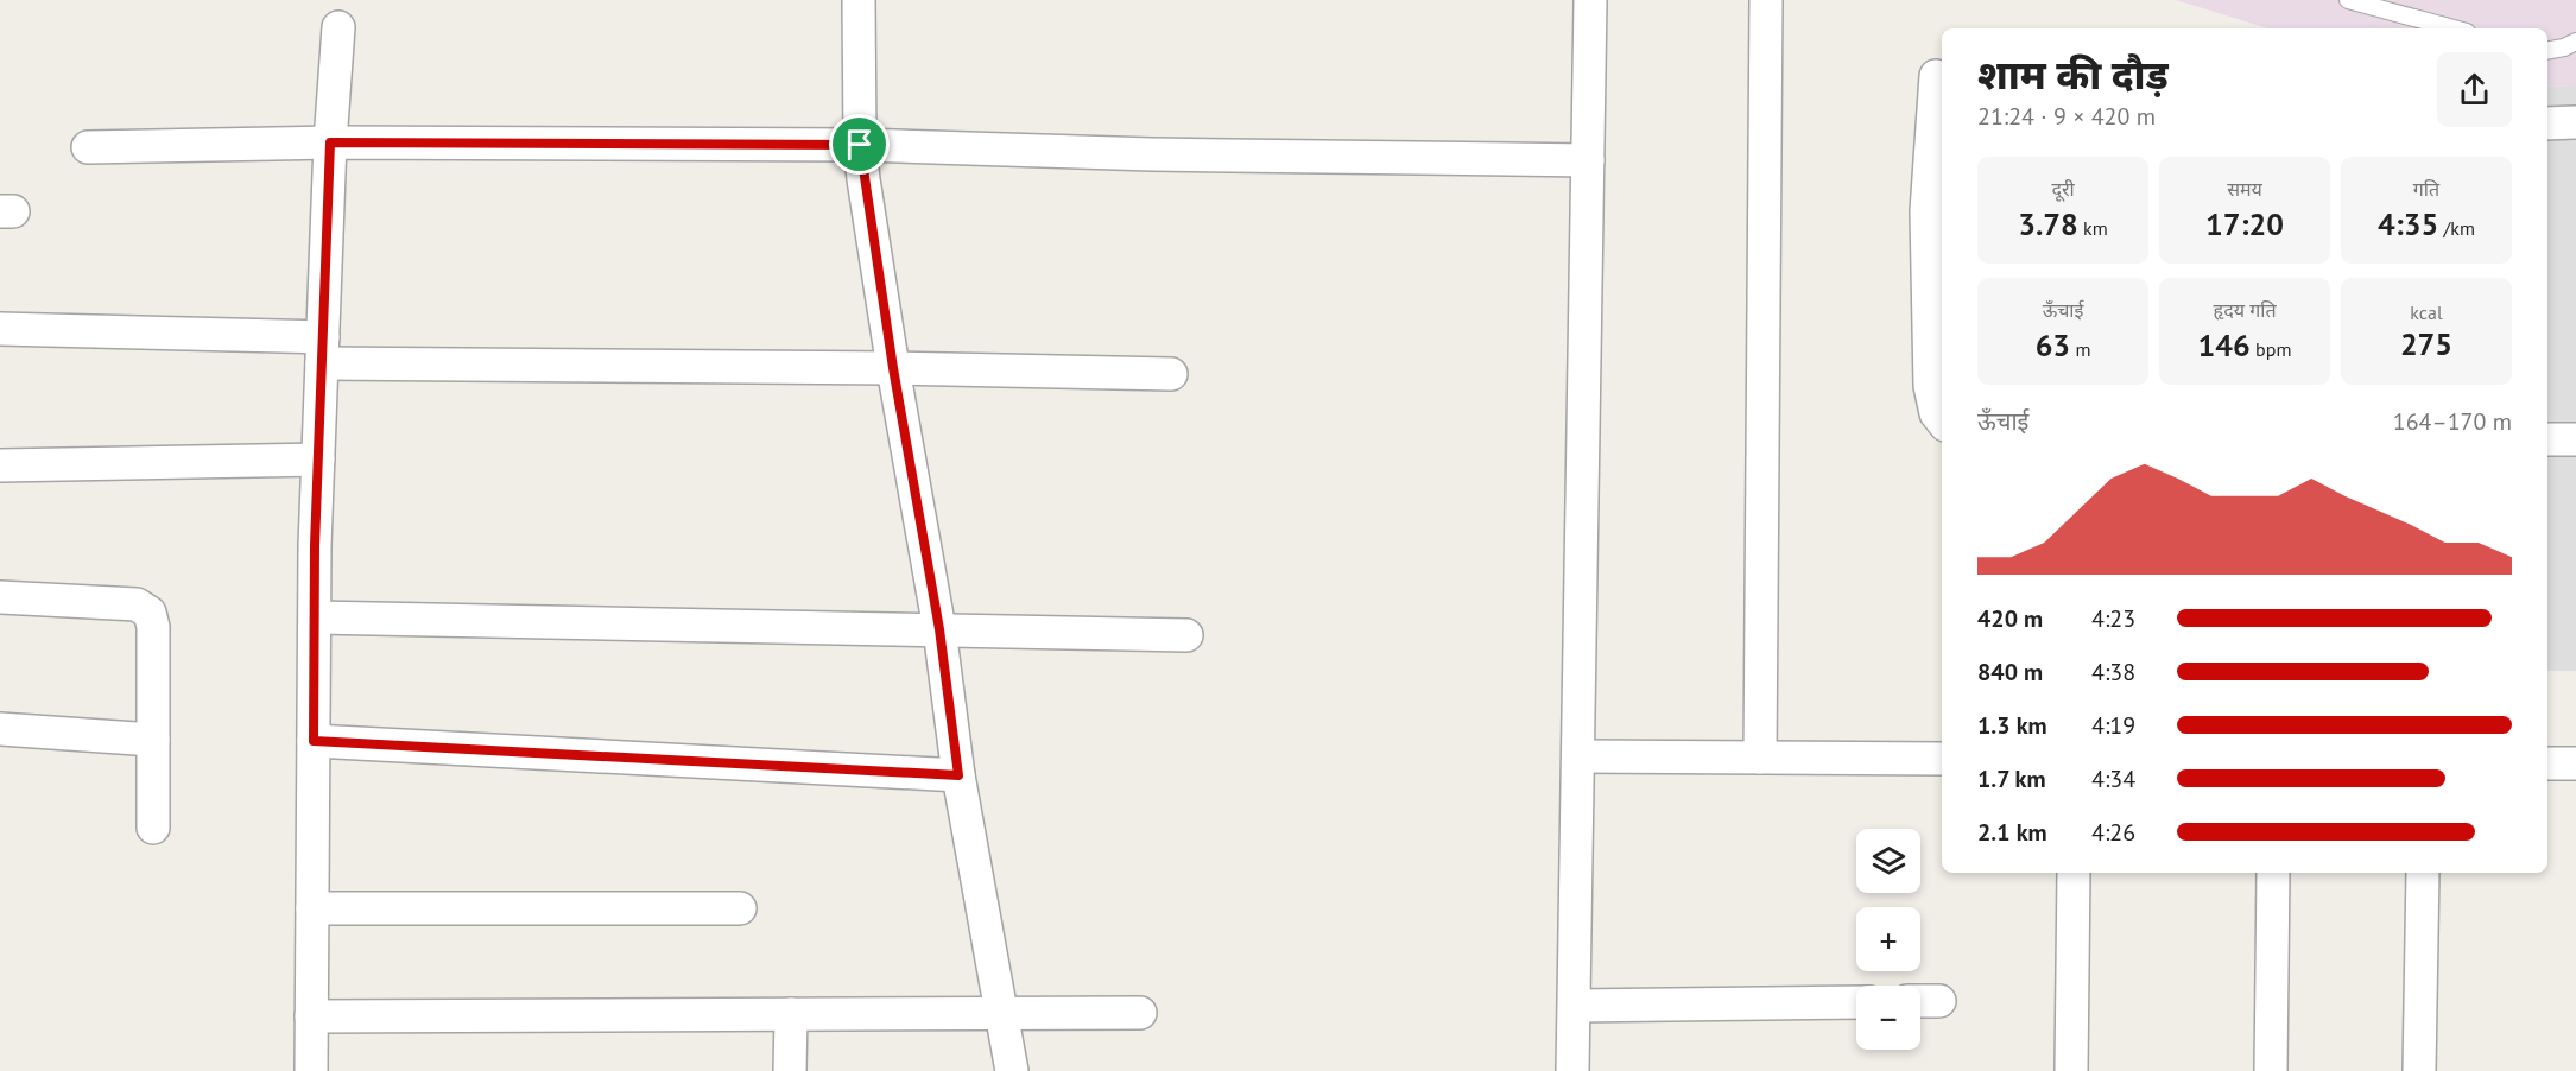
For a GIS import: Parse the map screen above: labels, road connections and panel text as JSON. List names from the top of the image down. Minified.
{"page":{"heading":["शाम की दौड़","21:24 · 9 × 420 m"],"stats":[["दूरी","3.78 km"],["समय","17:20"],["गति","4:35 /km"],["ऊँचाई","63 m"],["हृदय गति","146 bpm"],["kcal","275"]],"chart":["ऊँचाई","164–170 m"],"list":[{"name":"420 m","note":"4:23"},{"name":"840 m","note":"4:38"},{"name":"1.3 km","note":"4:19"},{"name":"1.7 km","note":"4:34"},{"name":"2.1 km","note":"4:26"}],"map_buttons":["+","−"]}}
